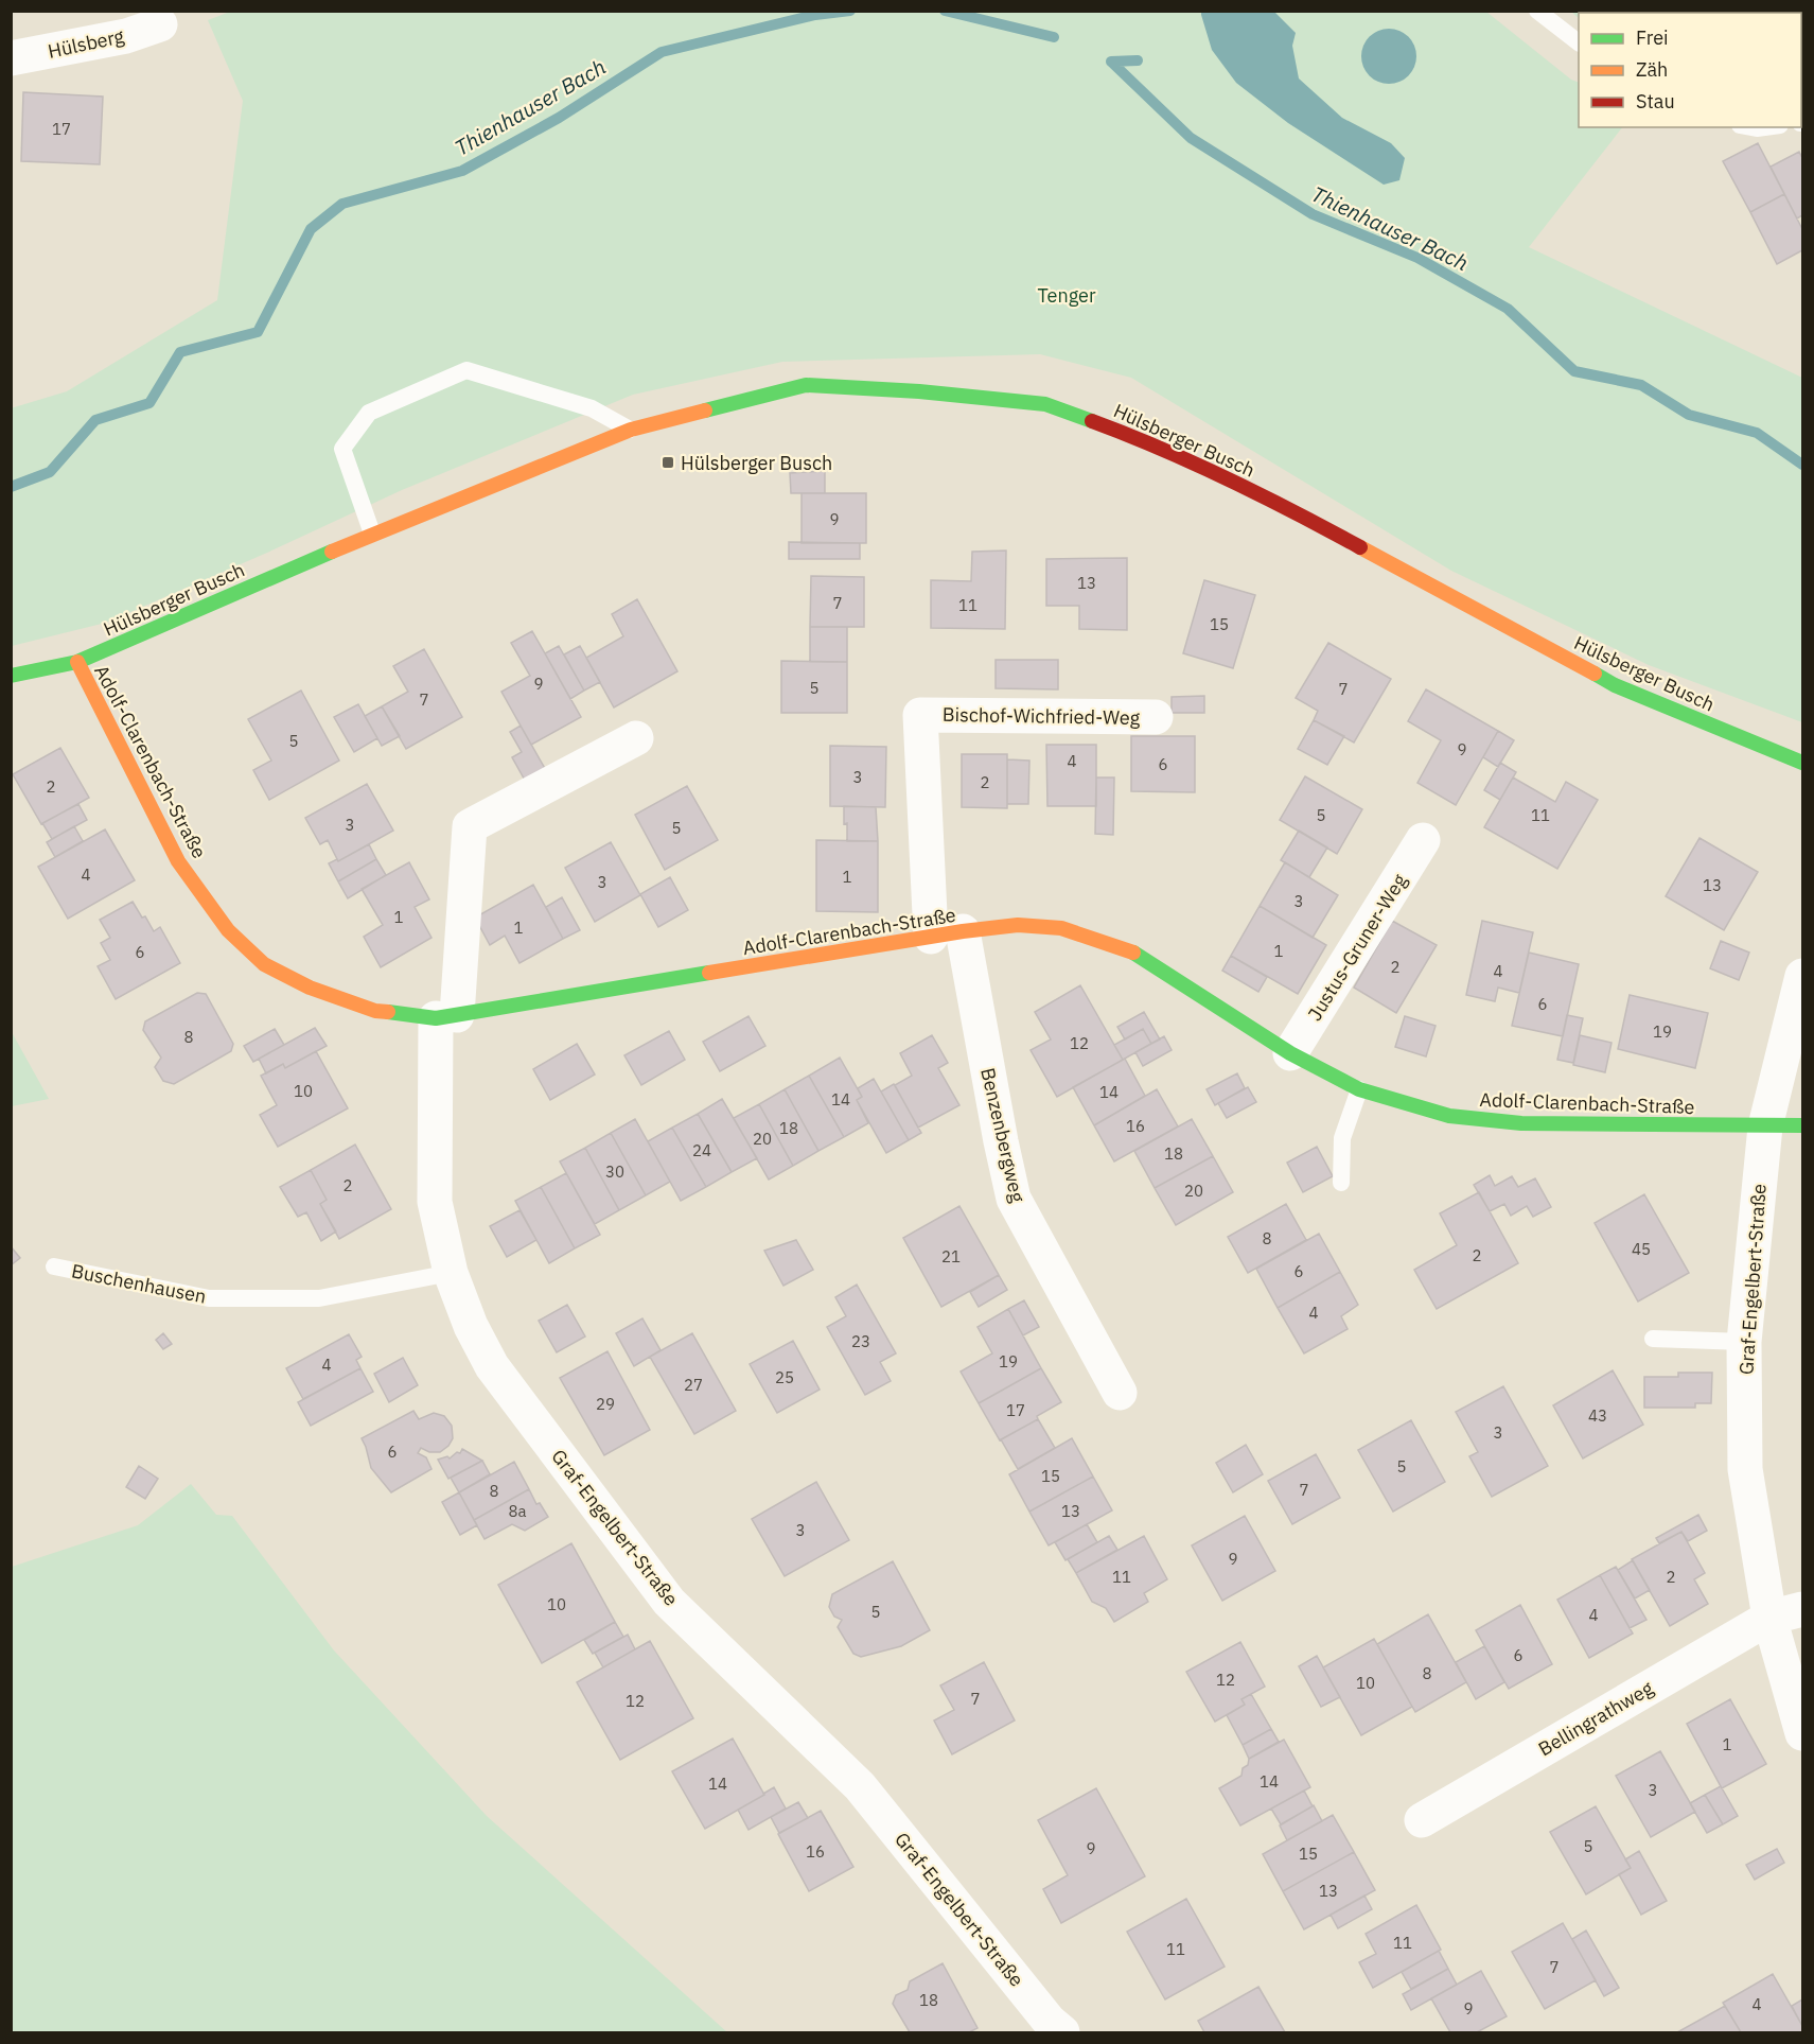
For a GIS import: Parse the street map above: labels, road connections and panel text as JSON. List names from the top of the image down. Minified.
{"streets":{"street":["Hülsberg","Hülsberger Busch","Bischof-Wichfried-Weg","Adolf-Clarenbach-Straße","Justus-Gruner-Weg","Benzenbergweg","Graf-Engelbert-Straße","Bellingrathweg"],"lane":["Buschenhausen"]},"crossings":[["Hülsberger Busch","Adolf-Clarenbach-Straße"],["Bischof-Wichfried-Weg","Adolf-Clarenbach-Straße"],["Bischof-Wichfried-Weg","Benzenbergweg"],["Adolf-Clarenbach-Straße","Justus-Gruner-Weg"],["Adolf-Clarenbach-Straße","Benzenbergweg"],["Adolf-Clarenbach-Straße","Graf-Engelbert-Straße"],["Graf-Engelbert-Straße","Buschenhausen"],["Graf-Engelbert-Straße","Bellingrathweg"]],"water":["Thienhauser Bach"],"parks":["Tenger"],"places":{"transit":["Hülsberger Busch"]},"house_numbers":["17","9","13","7","11","15","9","5","7","7","5","9","4","6","3","2","2","5","11","3","5","4","1","3","13","3","1","1","1","6","2","4","6","19","8","12","10","14","14","16","18","20","24","18","30","2","20","8","45","2","21","6","4","23","19","4","25","27","29","17","43","3","6","5","15","7","8","8a","13","3","9","11","2","10","5","4","6","8","12","10","7","12","1","14","14","3","5","9","16","15","13","11","11","7","18","4","9"],"legend":["Frei","Zäh","Stau"]}
